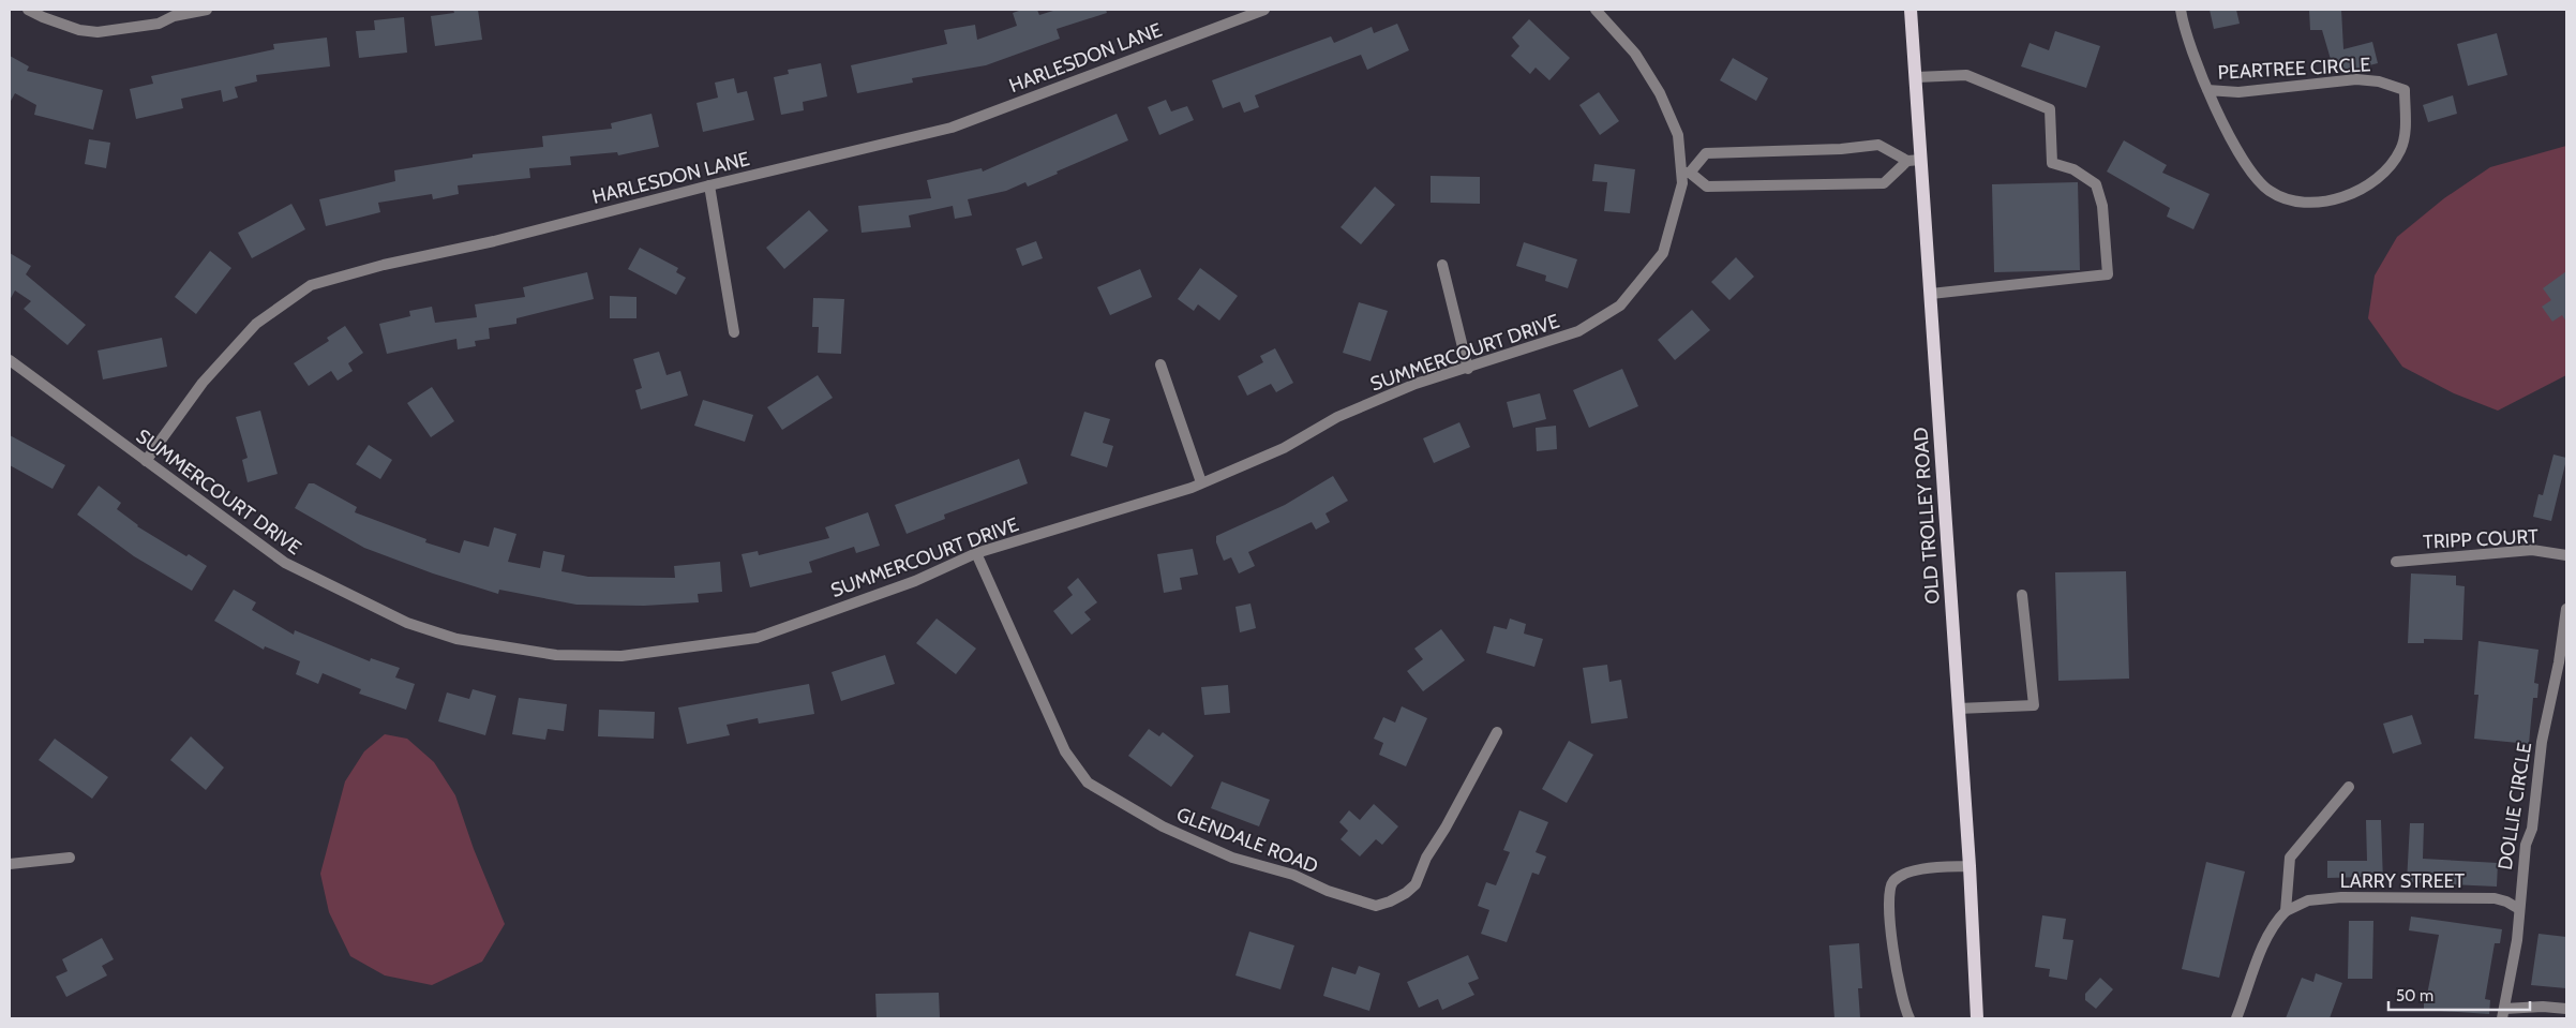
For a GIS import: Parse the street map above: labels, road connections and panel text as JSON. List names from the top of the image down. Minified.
{"streets":{"main road":["OLD TROLLEY ROAD"],"street":["HARLESDON LANE","PEARTREE CIRCLE","SUMMERCOURT DRIVE","TRIPP COURT","DOLLIE CIRCLE","GLENDALE ROAD","LARRY STREET"]},"crossings":[["HARLESDON LANE","SUMMERCOURT DRIVE"],["SUMMERCOURT DRIVE","GLENDALE ROAD"],["DOLLIE CIRCLE","LARRY STREET"]],"scale_bar":"50 m"}
